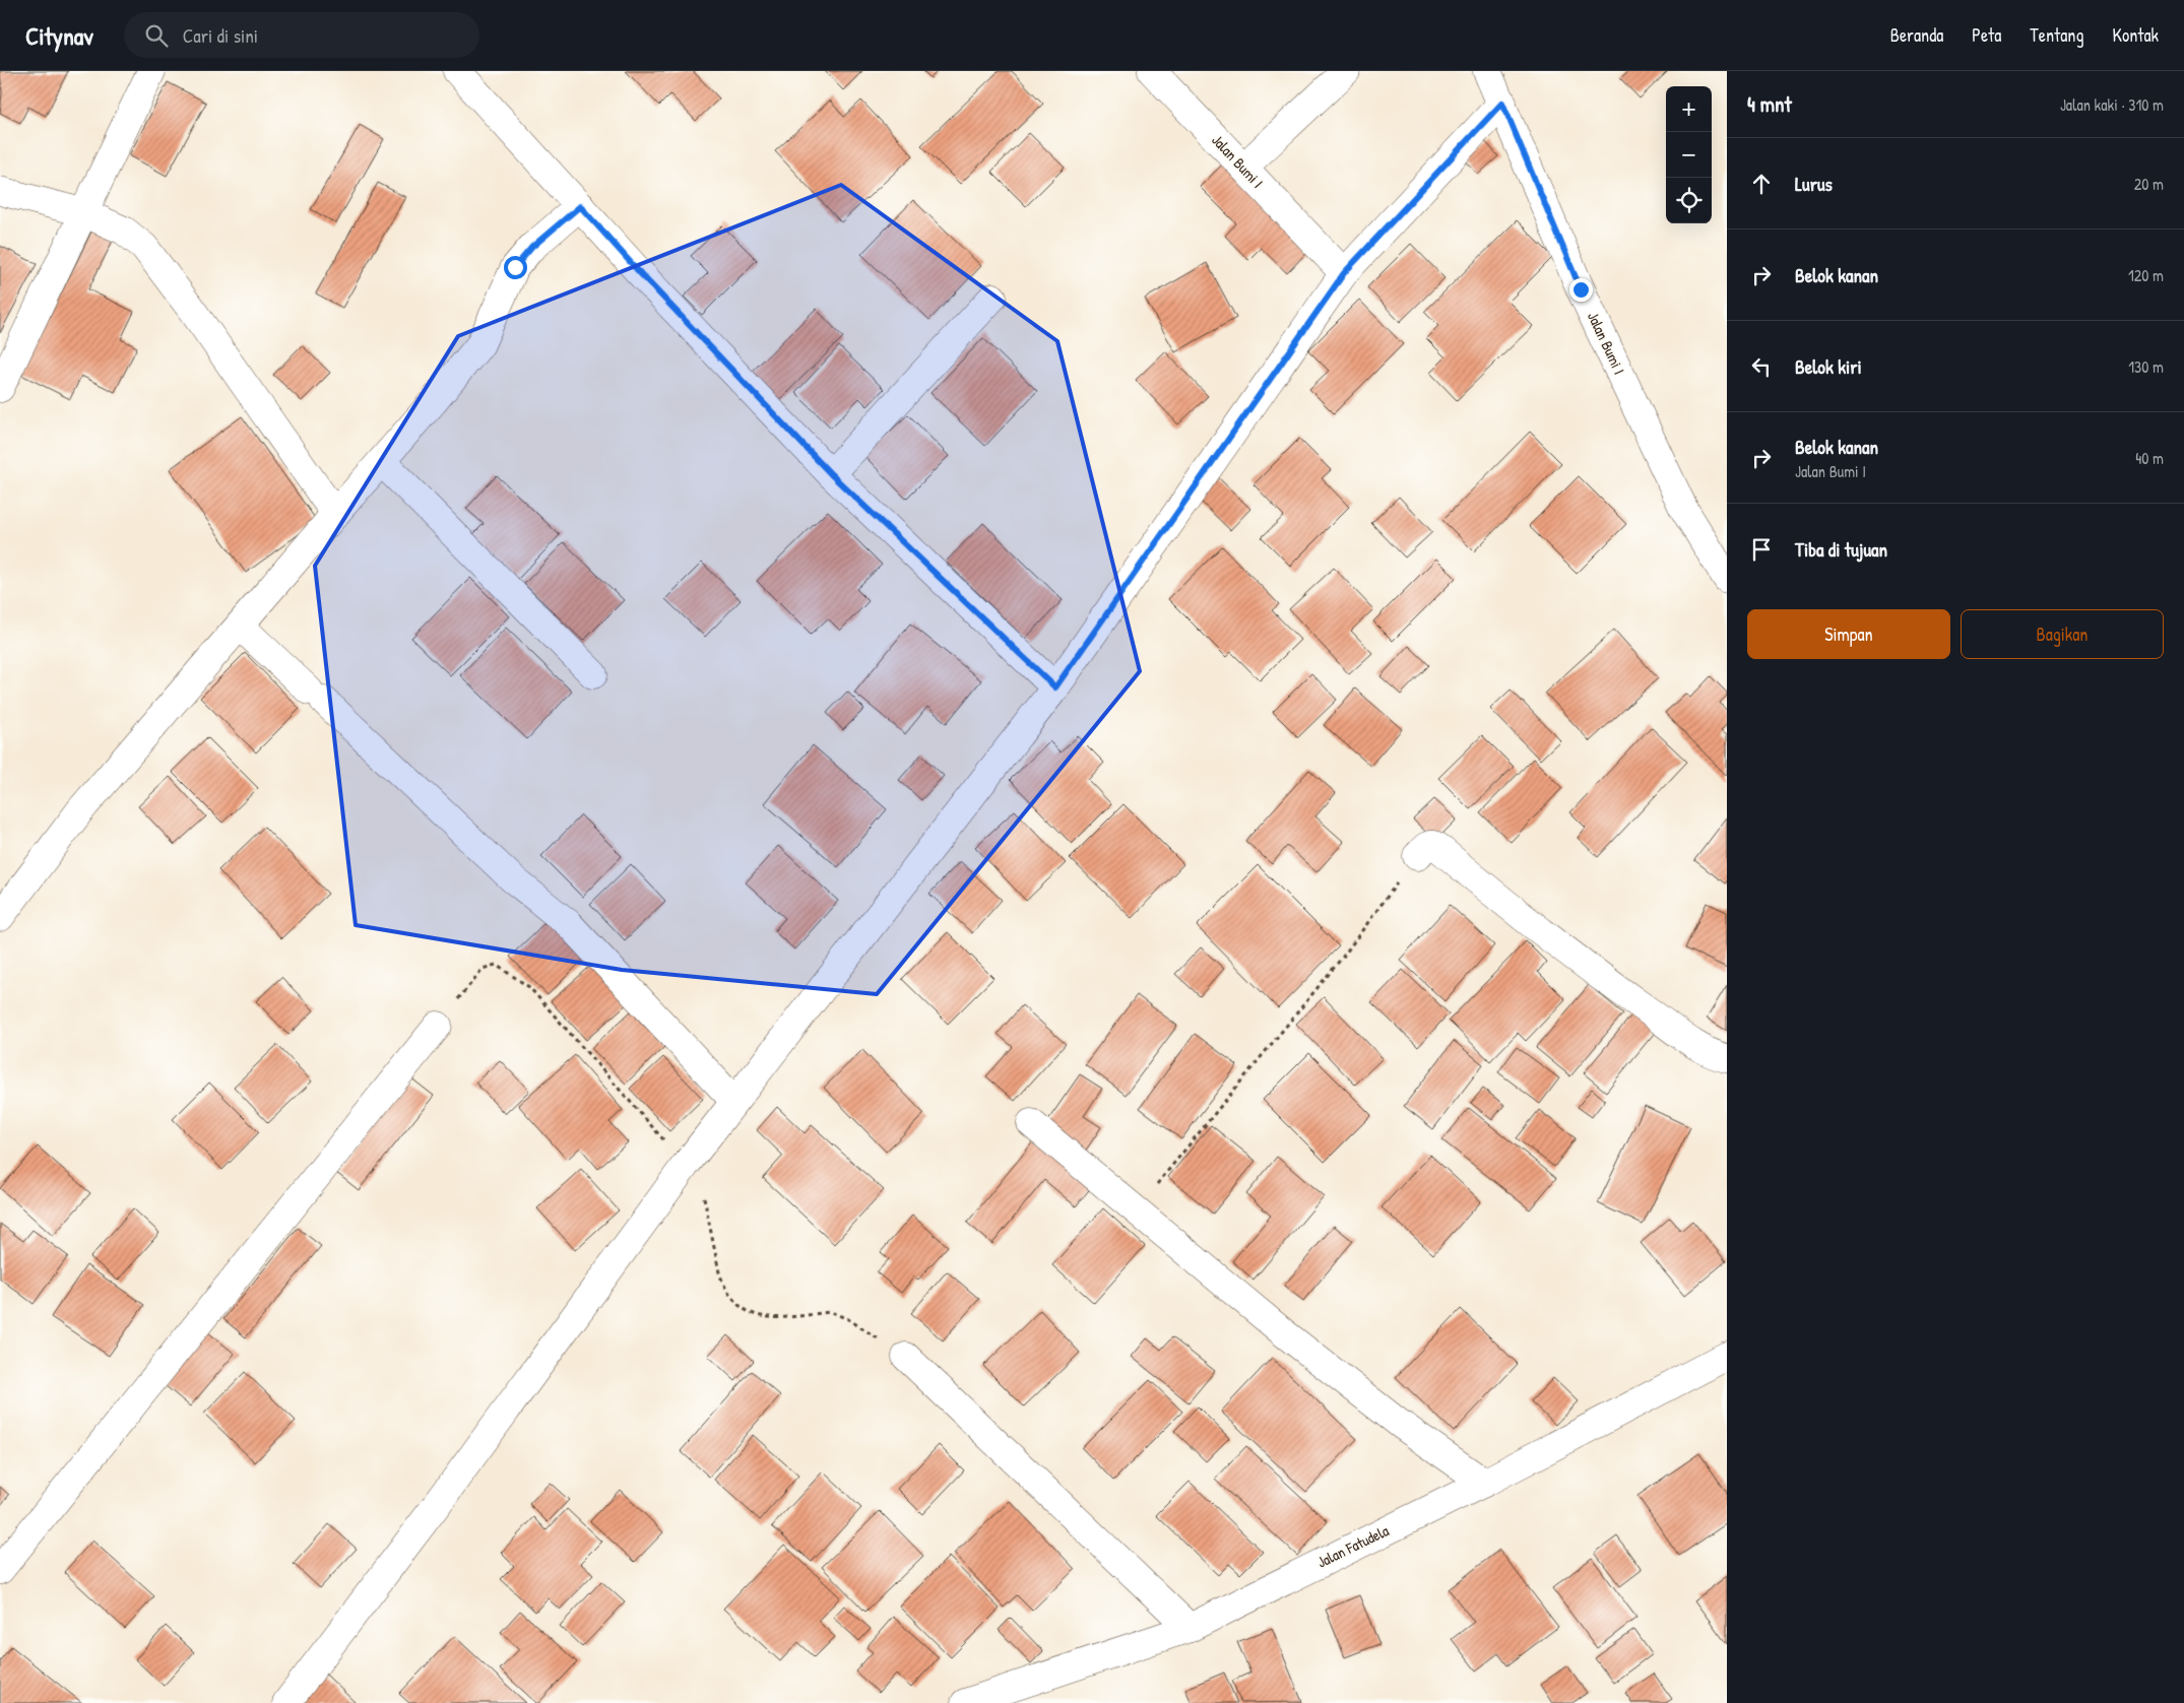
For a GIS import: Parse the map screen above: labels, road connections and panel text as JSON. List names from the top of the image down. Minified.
{"streets":{"street":["Jalan Bumi I","Jalan Fatudela"]},"page":{"header":"Citynav","search":"Cari di sini","nav":["Beranda","Peta","Tentang","Kontak"],"heading":["4 mnt","Jalan kaki · 310 m"],"map_buttons":["+","−"],"list":[["Lurus","20 m"],["Belok kanan","120 m"],["Belok kiri","130 m"],["Belok kanan","Jalan Bumi I","40 m"],"Tiba di tujuan"],"buttons":["Simpan","Bagikan"]}}
